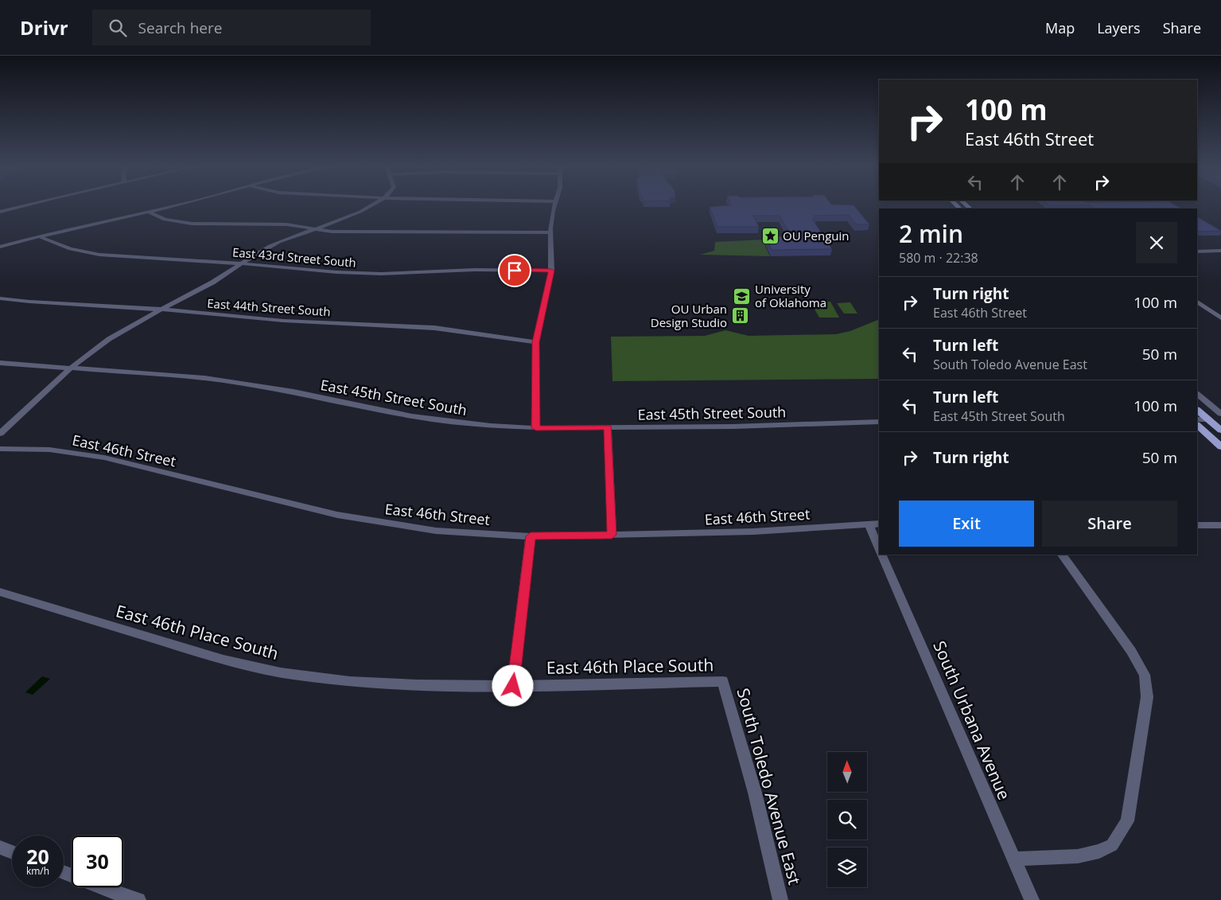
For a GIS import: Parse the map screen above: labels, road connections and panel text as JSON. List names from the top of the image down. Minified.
{"streets":{"street":["East 43rd Street South","East 44th Street South","East 45th Street South","East 46th Street","East 46th Place South","South Urbana Avenue","South Toledo Avenue East"]},"crossings":[["East 46th Place South","South Toledo Avenue East"]],"places":{"place":["OU Penguin"],"school or university":["University of Oklahoma"],"building":["OU Urban Design Studio"]},"north":"top","page":{"header":"Drivr","search":"Search here","nav":["Map","Layers","Share"],"turn":["100 m","East 46th Street"],"heading":["2 min","580 m · 22:38"],"list":[{"name":"Turn right","note":"East 46th Street","value":"100 m"},{"name":"Turn left","note":"South Toledo Avenue East","value":"50 m"},{"name":"Turn left","note":"East 45th Street South","value":"100 m"},{"name":"Turn right","value":"50 m"}],"buttons":["Exit","Share"],"speed":"20 km/h","limit":"30"}}
